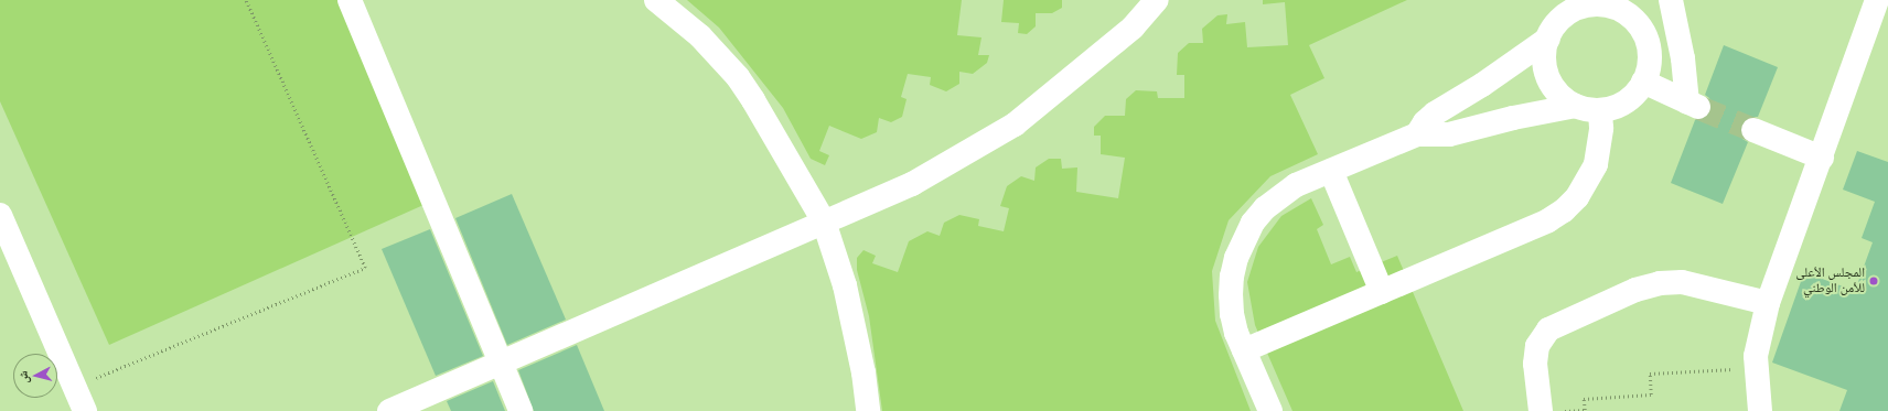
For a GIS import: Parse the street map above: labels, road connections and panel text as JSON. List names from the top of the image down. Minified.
{"places":["المجلس الأعلى للأمن الوطني"],"north":"left"}
